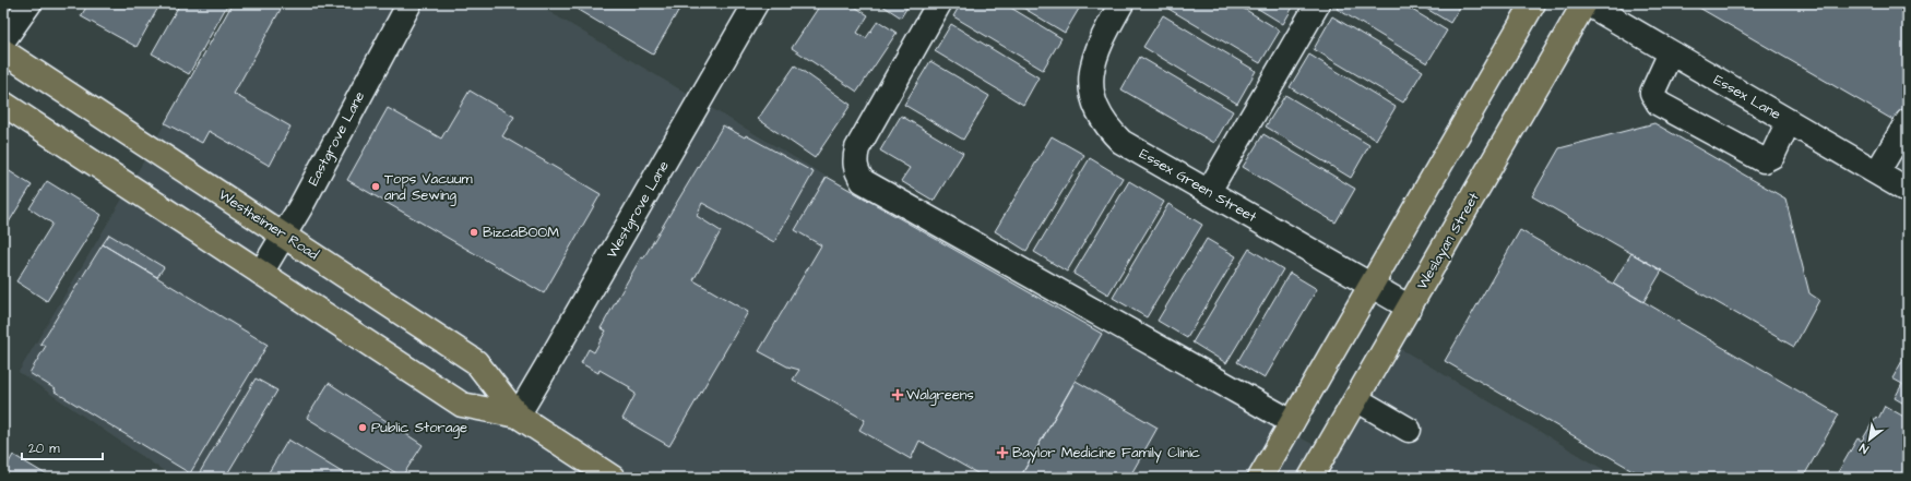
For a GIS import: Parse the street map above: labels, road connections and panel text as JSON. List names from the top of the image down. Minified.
{"streets":{"main road":["Westheimer Road","Weslayan Street"],"street":["Essex Lane","Eastgrove Lane","Essex Green Street","Westgrove Lane"]},"crossings":[["Essex Lane","Weslayan Street"],["Eastgrove Lane","Westheimer Road"],["Essex Green Street","Weslayan Street"],["Westgrove Lane","Westheimer Road"]],"places":{"other":["Tops Vacuum and Sewing","BizcaBOOM","Public Storage"],"health":["Walgreens","Baylor Medicine Family Clinic"]},"scale_bar":"20 m","north":"bottom left"}
